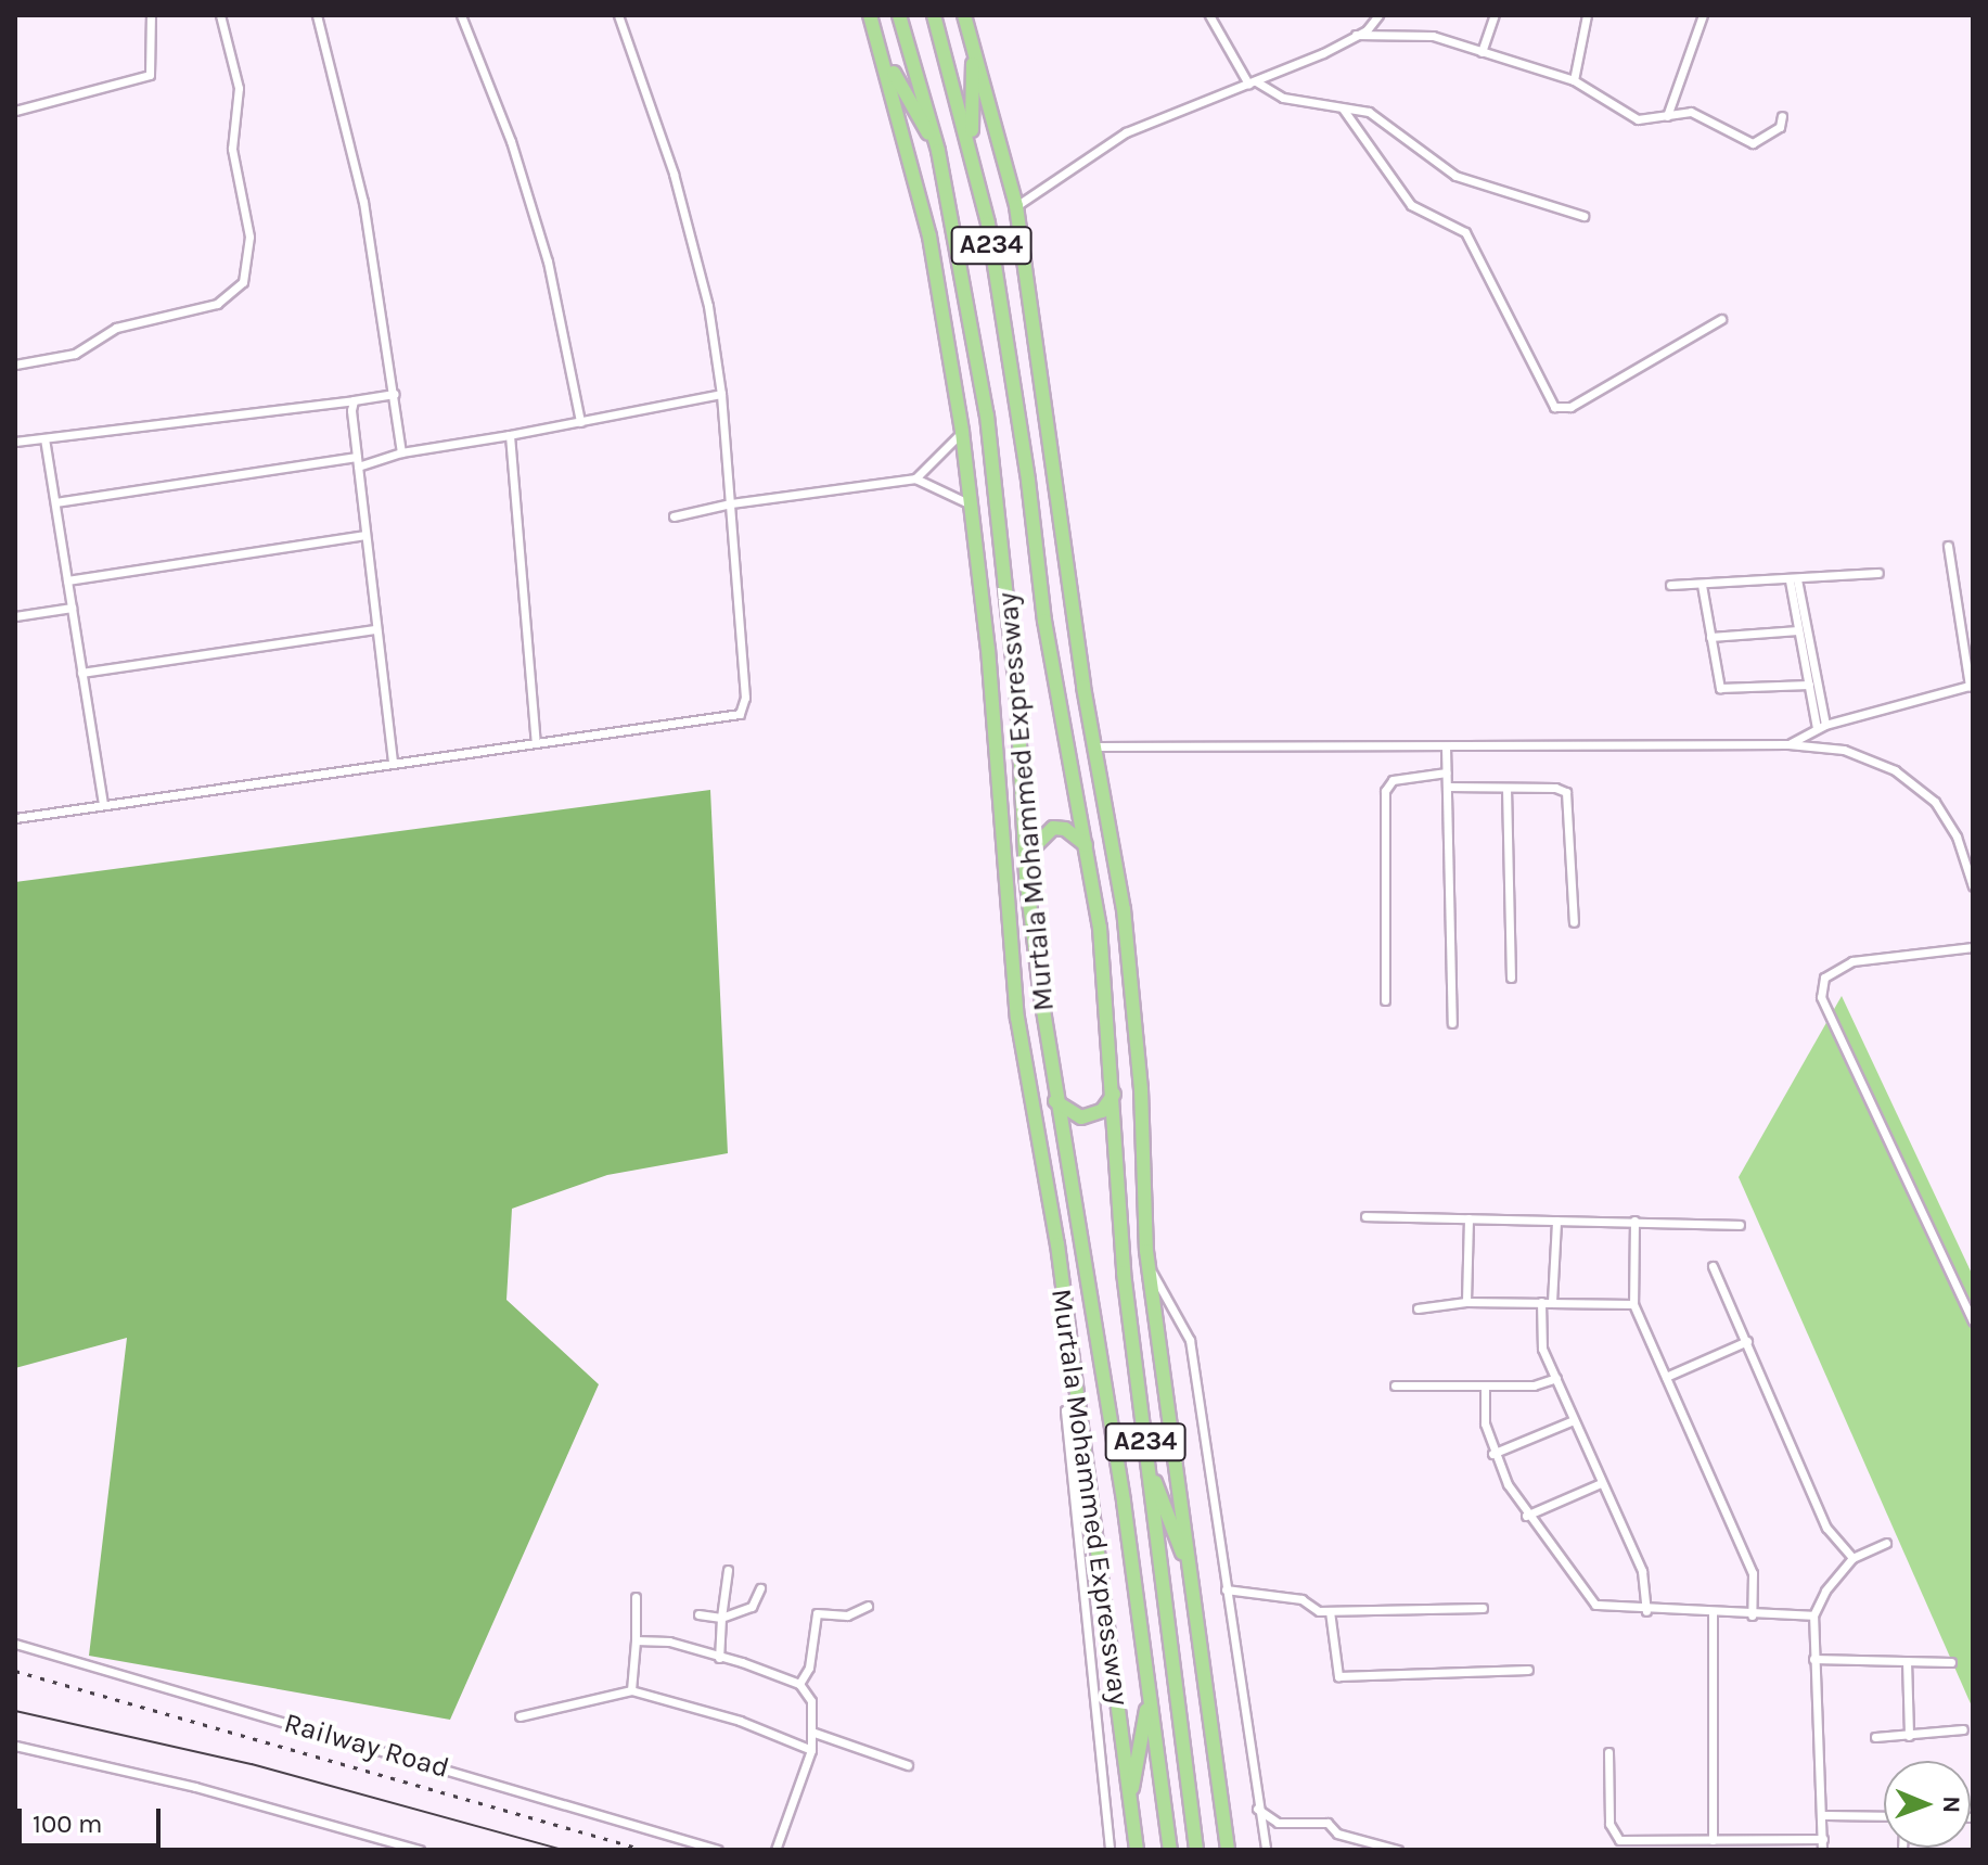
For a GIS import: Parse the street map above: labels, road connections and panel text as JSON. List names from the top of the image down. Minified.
{"streets":{"highway":["A234","Murtala Mohammed Expressway"],"street":["Railway Road"]},"scale_bar":"100 m","north":"right"}
